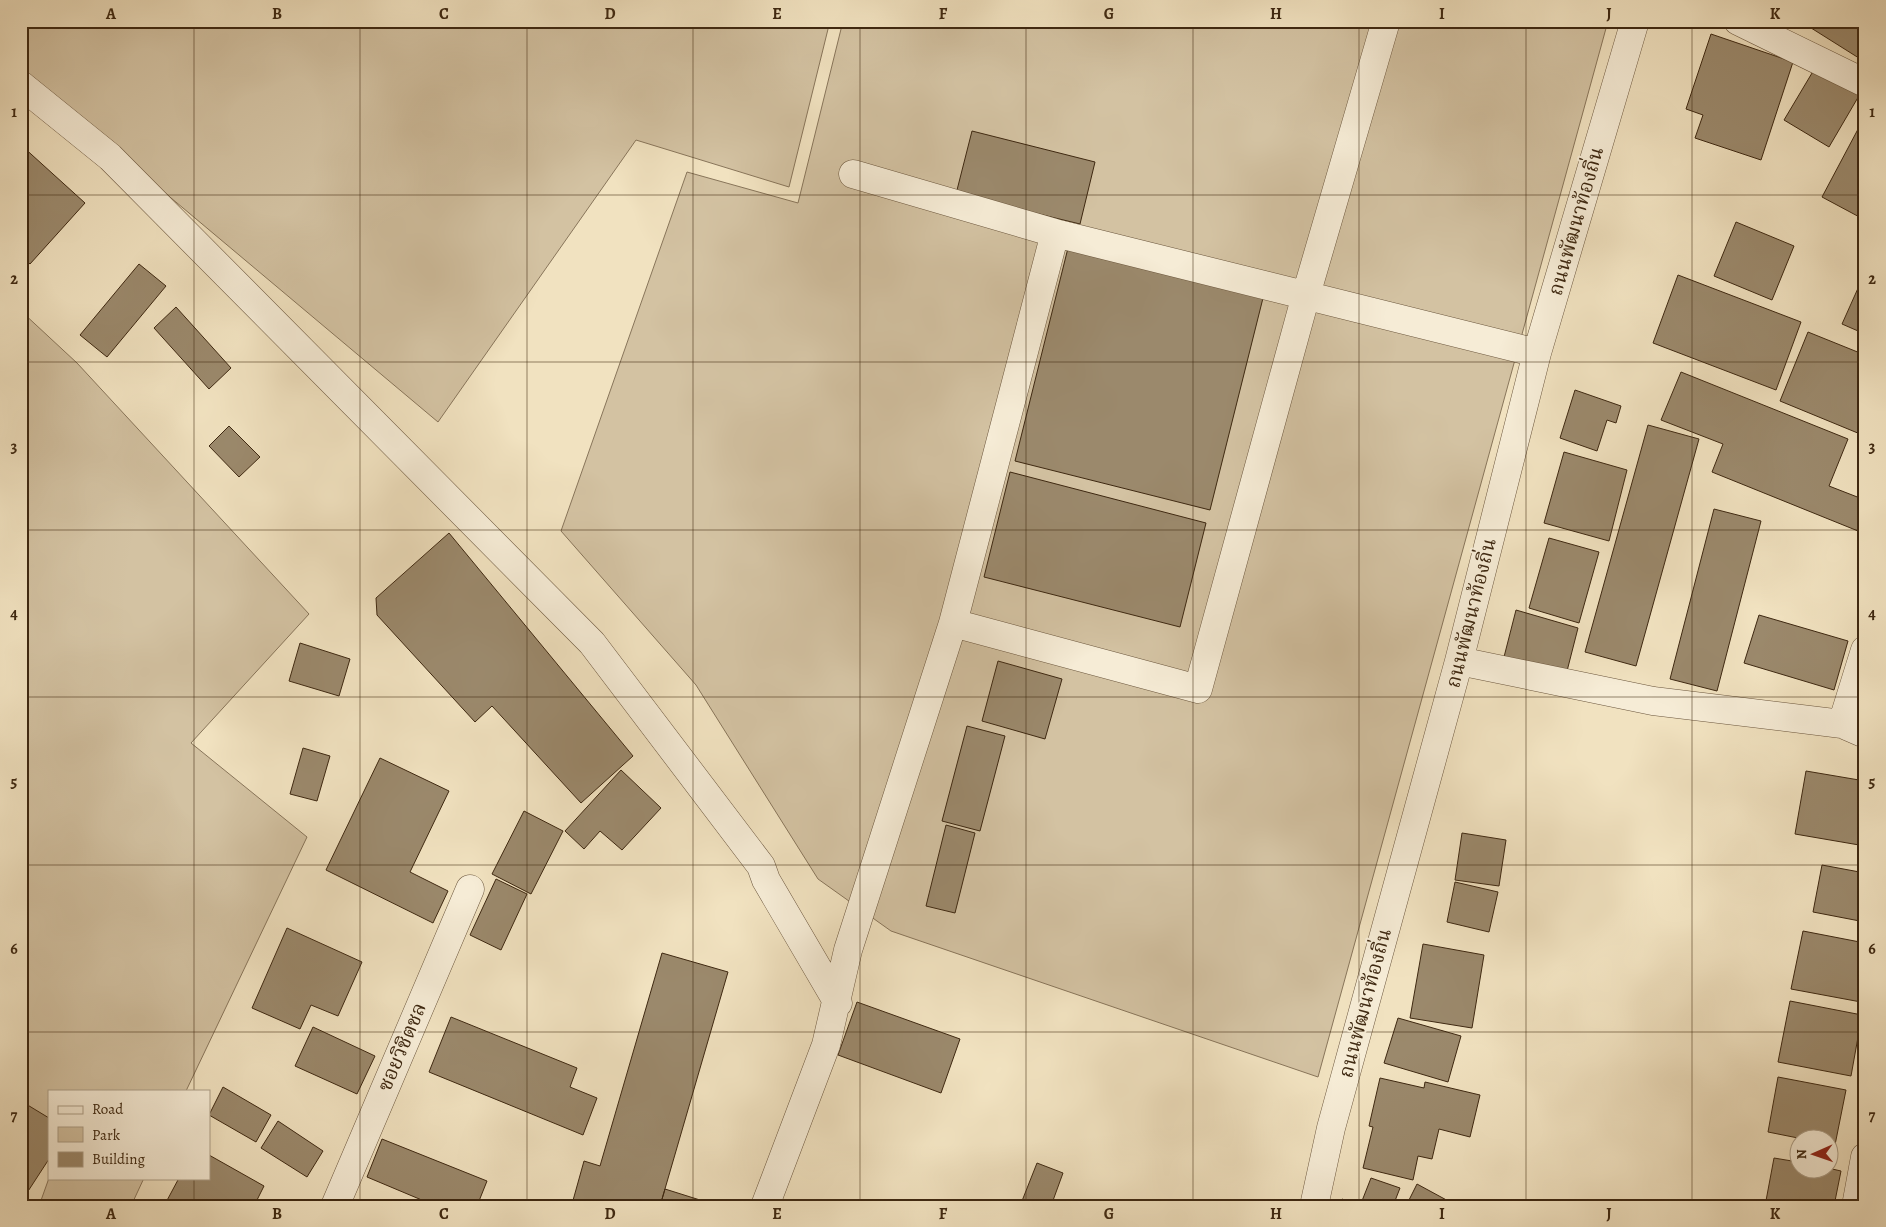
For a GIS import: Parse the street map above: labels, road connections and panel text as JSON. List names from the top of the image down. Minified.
{"streets":{"street":["ถนนพัฒนาท้องถิ่น","ซอยวิชิตชล"]},"legend":["Road","Park","Building"],"north":"left","grid":{"columns":["A","B","C","D","E","F","G","H","I","J","K"],"rows":["1","2","3","4","5","6","7"]}}
